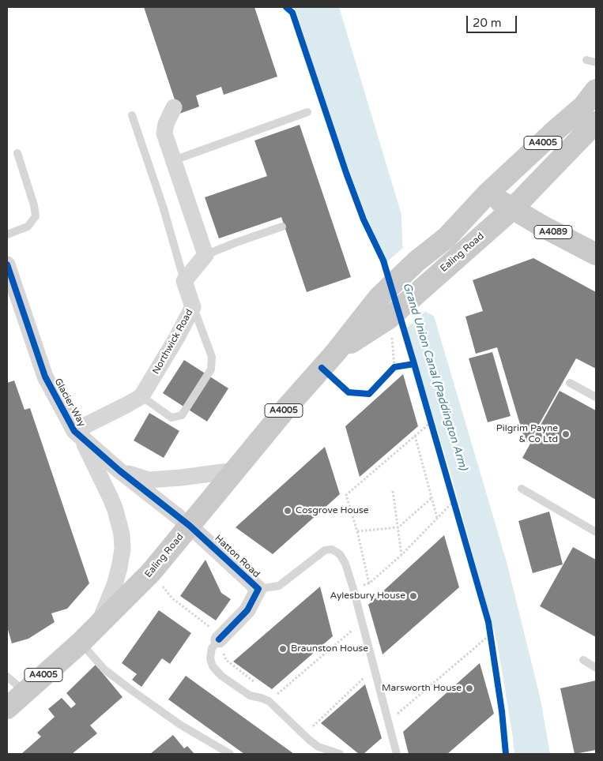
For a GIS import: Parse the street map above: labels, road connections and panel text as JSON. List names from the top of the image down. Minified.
{"streets":{"main road":["A4005","A4089","Ealing Road"],"street":["Northwick Road","Glacier Way","Hatton Road"]},"crossings":[["A4005","A4089"],["A4005","Ealing Road"],["A4089","Ealing Road"],["Ealing Road","Glacier Way"],["Ealing Road","Hatton Road"],["Northwick Road","Glacier Way"],["Glacier Way","Hatton Road"]],"water":["Grand Union Canal (Paddington Arm)"],"places":["Pilgrim Payne & Co Ltd","Cosgrove House","Aylesbury House","Braunston House","Marsworth House"],"scale_bar":"20 m"}
